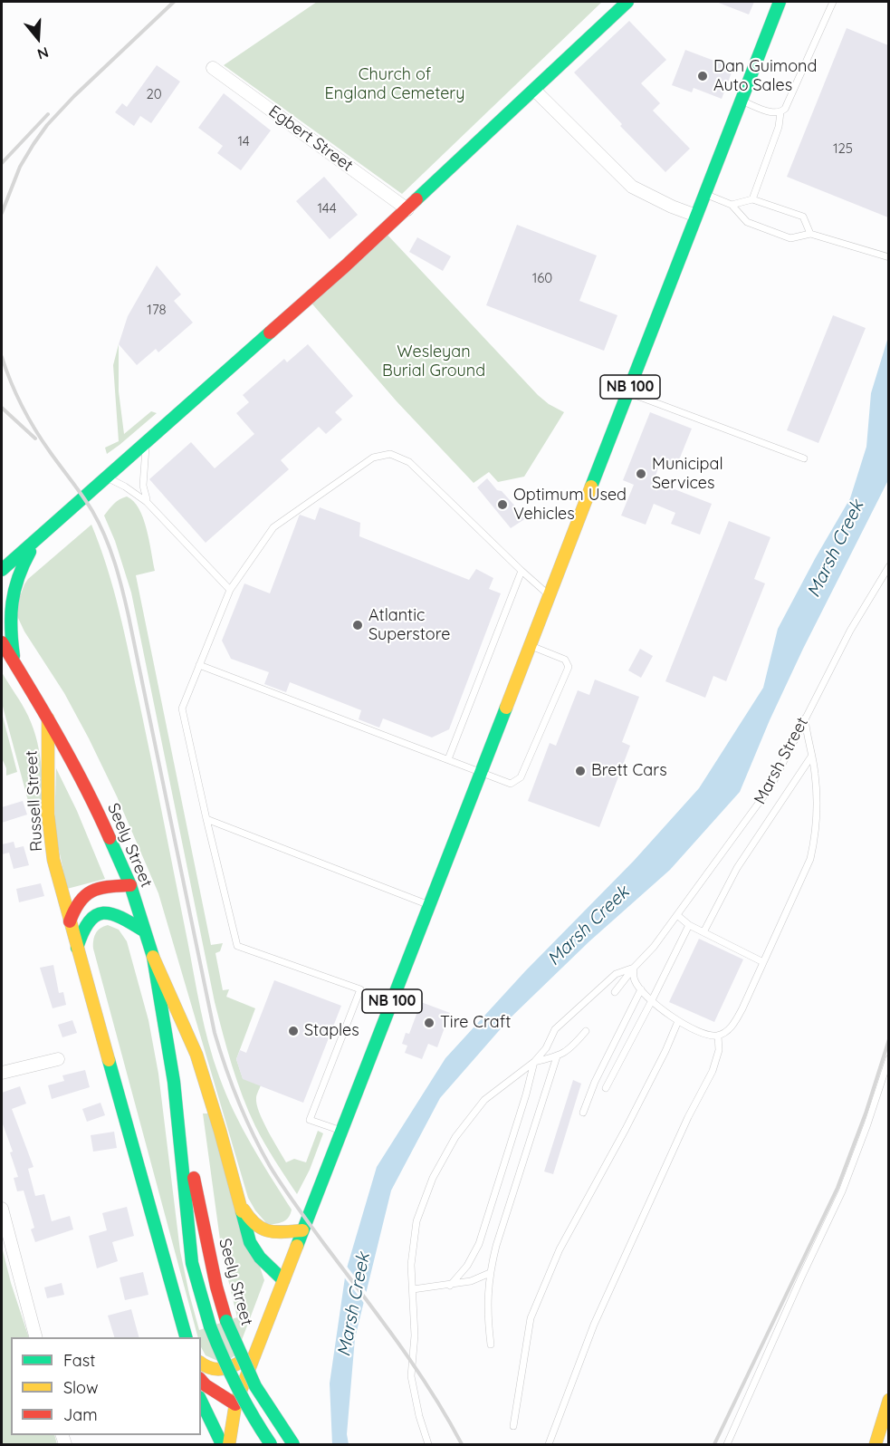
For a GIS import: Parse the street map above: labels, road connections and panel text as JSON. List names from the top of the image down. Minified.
{"streets":{"main road":["NB 100","Russell Street","Seely Street"],"street":["Egbert Street"],"lane":["Marsh Street"]},"crossings":[["Russell Street","Seely Street"]],"water":["Marsh Creek"],"parks":["Church of England Cemetery","Wesleyan Burial Ground"],"places":["Dan Guimond Auto Sales","Municipal Services","Optimum Used Vehicles","Atlantic Superstore","Brett Cars","Tire Craft","Staples"],"house_numbers":["20","14","125","144","160","178"],"legend":["Fast","Slow","Jam"],"north":"bottom"}
